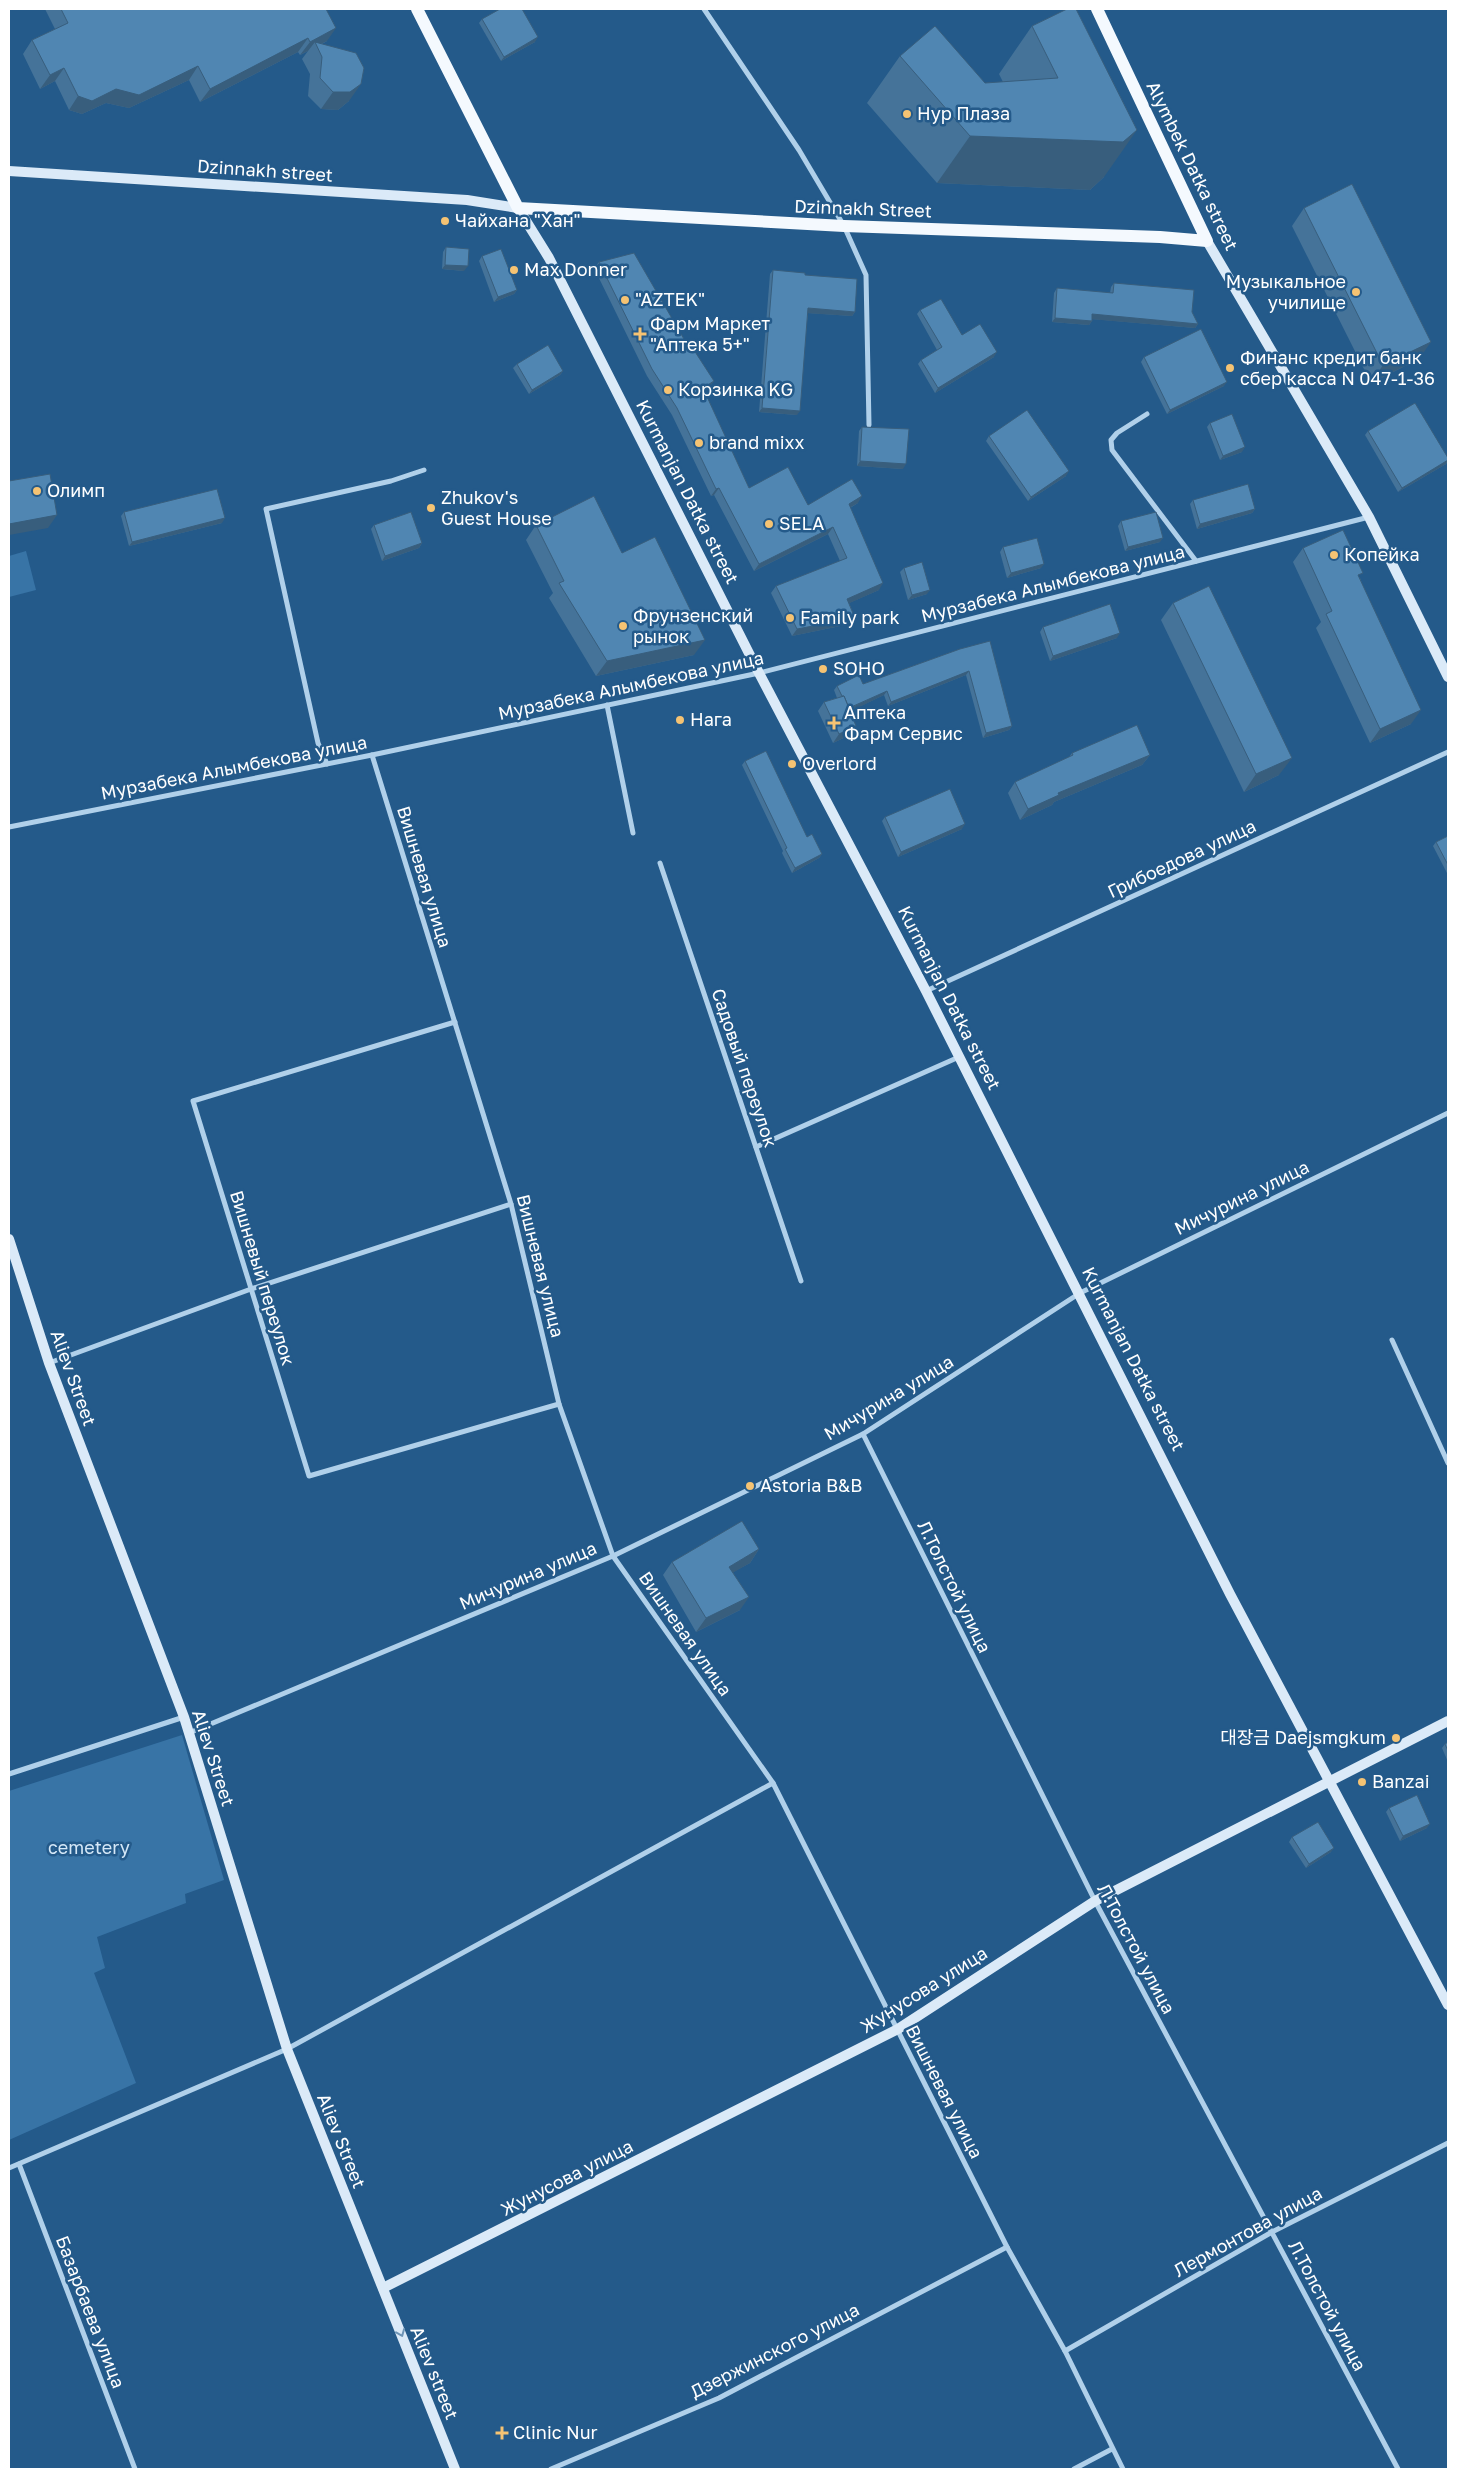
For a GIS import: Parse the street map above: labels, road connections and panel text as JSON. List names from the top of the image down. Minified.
{"streets":{"main road":["Alymbek Datka street","Dzinnakh street","Dzinnakh Street","Kurmanjan Datka street","Aliev Street","Жунусова улица","Aliev street"],"street":["Мурзабека Алымбекова улица","Грибоедова улица","Вишневая улица","Садовый переулок","Мичурина улица","Вишневый переулок","Л.Толстой улица","Лермонтова улица","Базарбаева улица","Дзержинского улица"]},"crossings":[["Alymbek Datka street","Dzinnakh Street"],["Alymbek Datka street","Мурзабека Алымбекова улица"],["Dzinnakh street","Dzinnakh Street"],["Dzinnakh street","Kurmanjan Datka street"],["Dzinnakh Street","Kurmanjan Datka street"],["Kurmanjan Datka street","Мурзабека Алымбекова улица"],["Kurmanjan Datka street","Грибоедова улица"],["Kurmanjan Datka street","Мичурина улица"],["Kurmanjan Datka street","Жунусова улица"],["Мурзабека Алымбекова улица","Вишневая улица"],["Вишневая улица","Мичурина улица"],["Вишневая улица","Вишневый переулок"],["Вишневая улица","Жунусова улица"],["Вишневая улица","Лермонтова улица"],["Вишневая улица","Дзержинского улица"],["Мичурина улица","Aliev Street"],["Мичурина улица","Л.Толстой улица"],["Aliev Street","Жунусова улица"],["Aliev Street","Aliev street"],["Л.Толстой улица","Жунусова улица"],["Л.Толстой улица","Лермонтова улица"],["Жунусова улица","Aliev street"]],"one_way":["Aliev street"],"parks":["cemetery"],"places":{"other":["Нур Плаза","Чайхана \"Хан\"","Max Donner","Музыкальное училище","\"AZTEK\"","Финанс кредит банк сбер касса N 047-1-36","Корзинка KG","brand mixx","Олимп","Zhukov's Guest House","SELA","Копейка","Family park","Фрунзенский рынок","SOHO","Нага","Overlord","Astoria B&B","대장금 Daejsmgkum","Banzai"],"health":["Фарм Маркет \"Аптека 5+\"","Аптека Фарм Сервис","Clinic Nur"]}}
